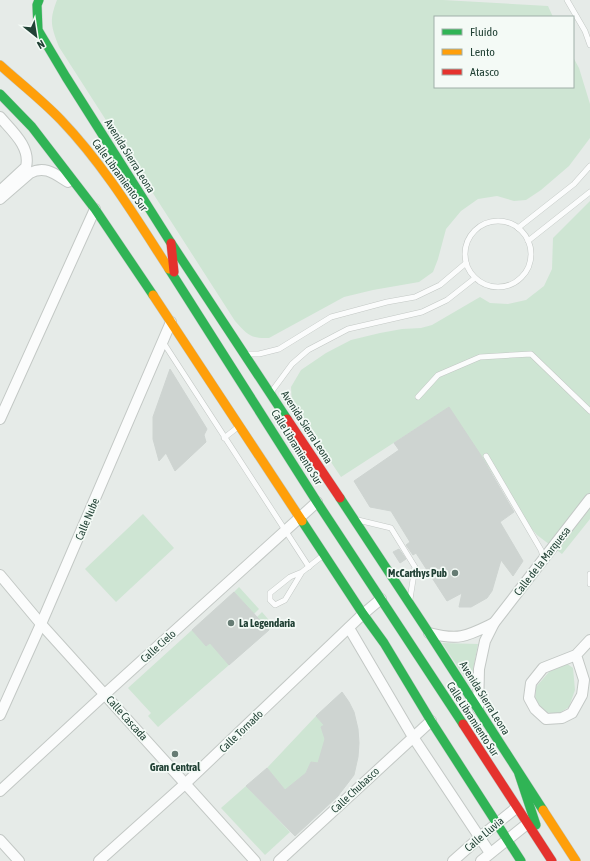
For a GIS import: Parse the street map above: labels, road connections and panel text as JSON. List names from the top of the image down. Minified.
{"streets":{"main road":["Avenida Sierra Leona","Calle Libramiento Sur"],"street":["Calle Nube","Calle de la Marquesa","Calle Cielo","Calle Cascada","Calle Tornado","Calle Chubasco","Calle Lluvia"]},"crossings":[["Avenida Sierra Leona","Calle de la Marquesa"],["Calle Libramiento Sur","Calle Cielo"],["Calle Libramiento Sur","Calle Tornado"],["Calle Libramiento Sur","Calle Lluvia"],["Calle Nube","Calle Cascada"],["Calle Cielo","Calle Cascada"],["Calle Cascada","Calle Tornado"]],"places":["McCarthys Pub","La Legendaria","Gran Central"],"legend":["Fluido","Lento","Atasco"],"north":"bottom right"}
